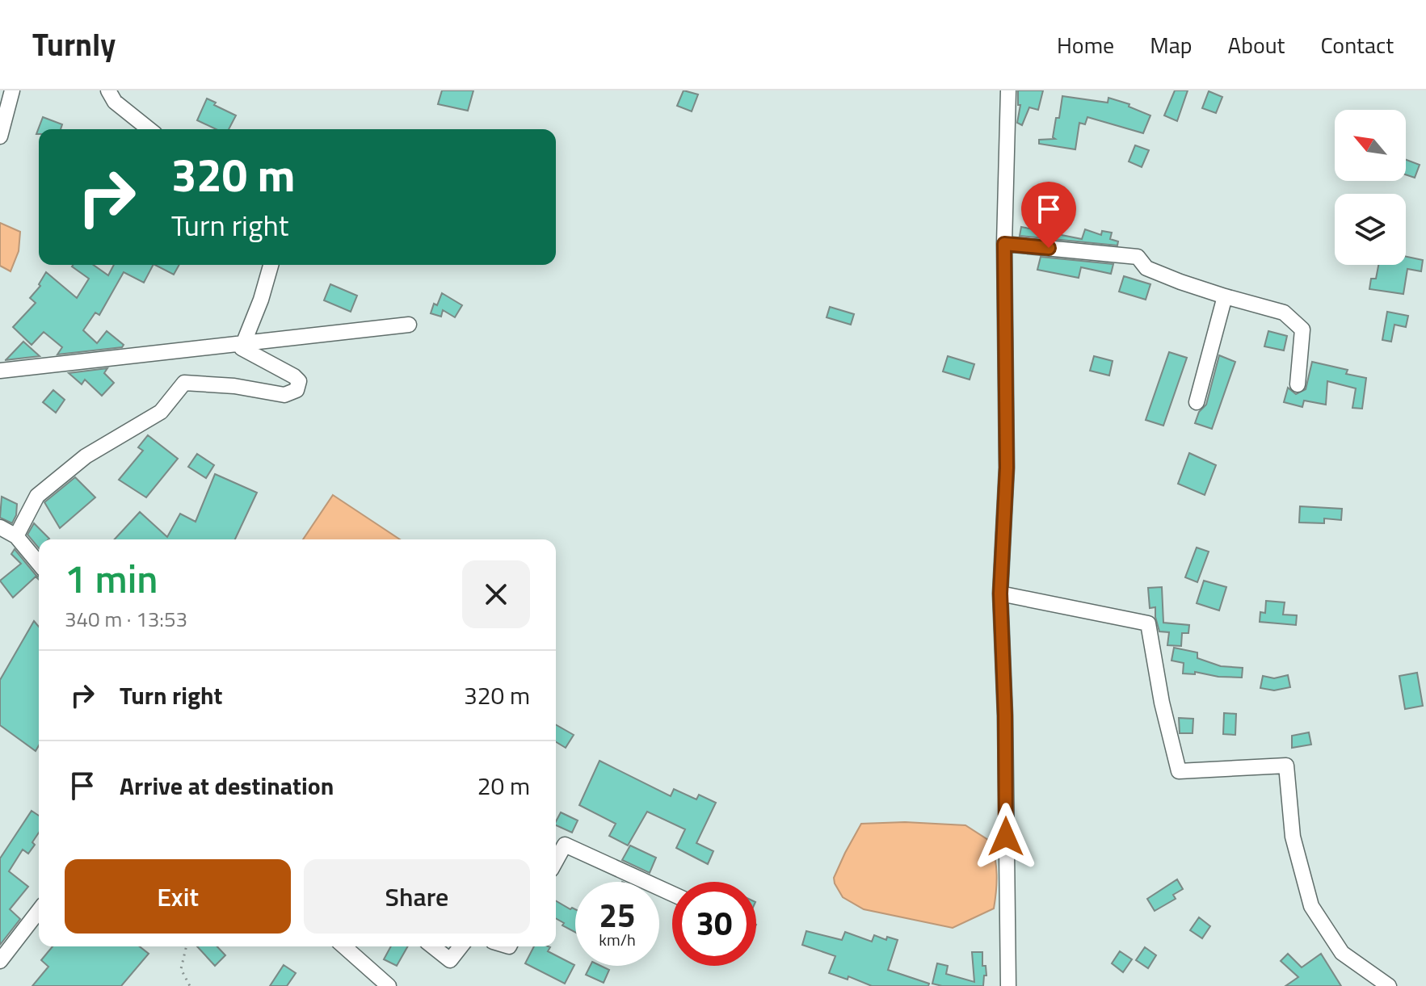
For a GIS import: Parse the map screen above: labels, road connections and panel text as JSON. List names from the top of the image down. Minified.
{"north":"top left","page":{"header":"Turnly","nav":["Home","Map","About","Contact"],"turn":["320 m","Turn right"],"heading":["1 min","340 m · 13:53"],"list":[{"name":"Turn right","value":"320 m"},{"name":"Arrive at destination","value":"20 m"}],"buttons":["Exit","Share"],"speed":"25 km/h","limit":"30"}}
